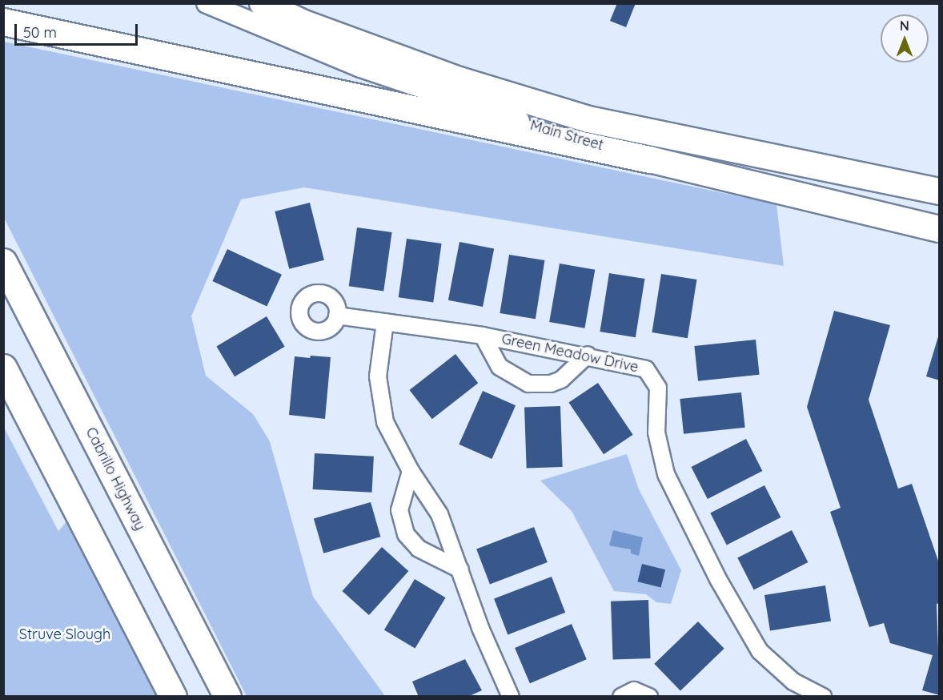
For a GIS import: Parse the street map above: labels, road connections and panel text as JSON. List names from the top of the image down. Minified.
{"streets":{"highway":["Cabrillo Highway"],"main road":["Main Street"],"street":["Green Meadow Drive"]},"parks":["Struve Slough"],"scale_bar":"50 m","north":"top"}
